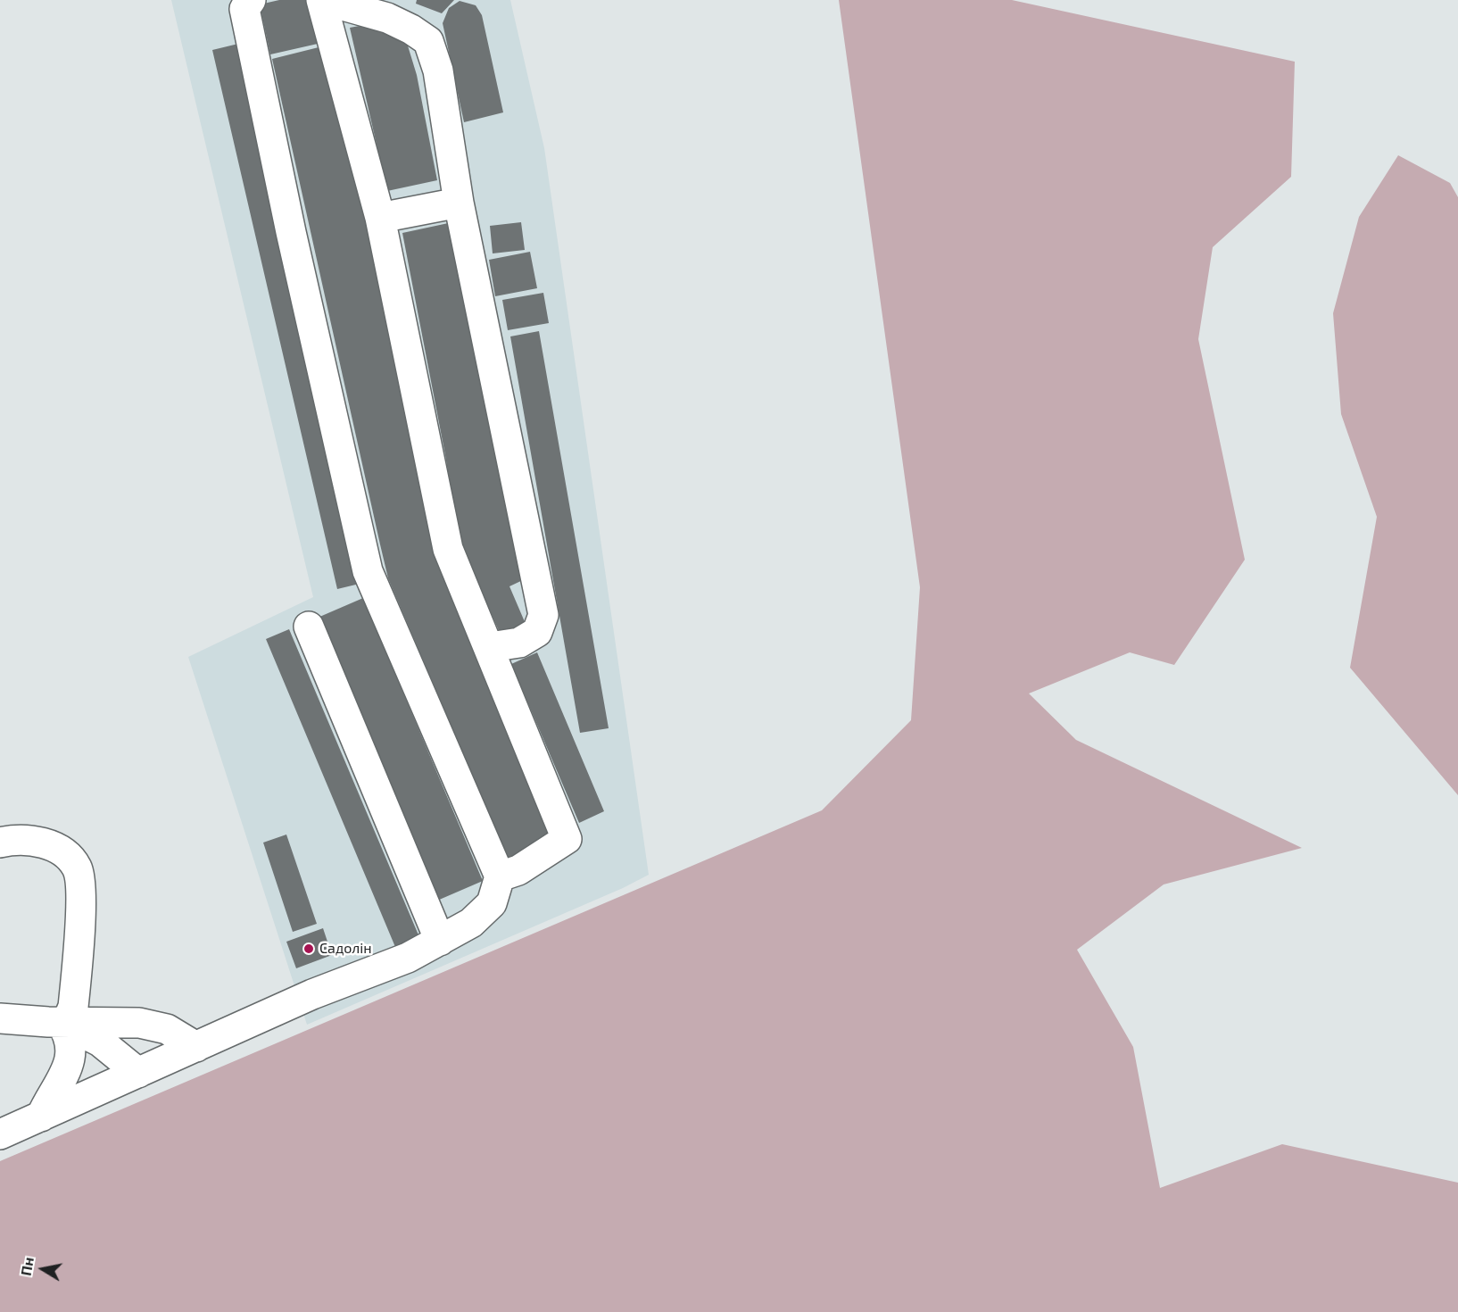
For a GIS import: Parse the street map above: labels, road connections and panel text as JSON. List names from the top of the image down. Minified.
{"places":["Садолін"],"north":"left"}
